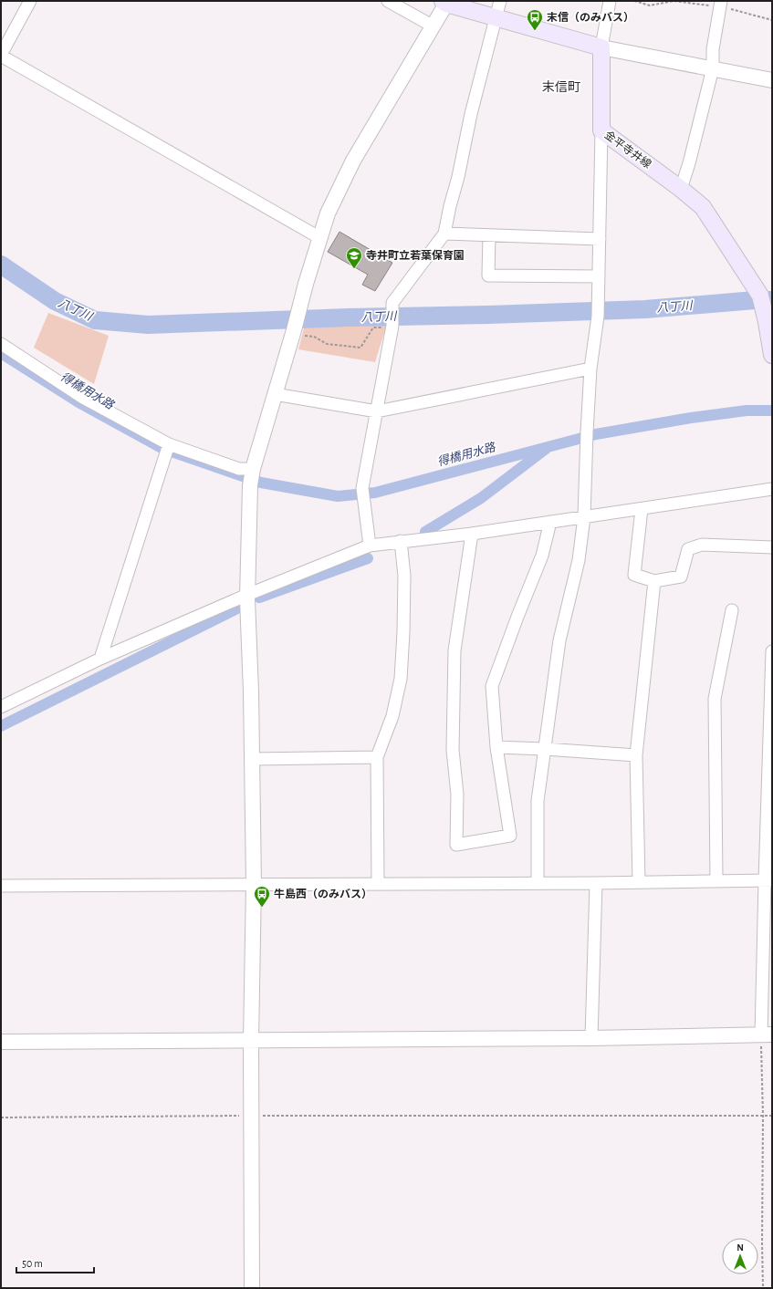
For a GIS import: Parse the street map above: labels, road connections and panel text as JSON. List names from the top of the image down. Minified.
{"streets":{"main road":["金平寺井線"]},"districts":["末信町"],"water":["八丁川","得橋用水路"],"places":{"bus stop":["末信（のみバス）","牛島西（のみバス）"],"school or university":["寺井町立若葉保育園"]},"scale_bar":"50 m","north":"top"}
